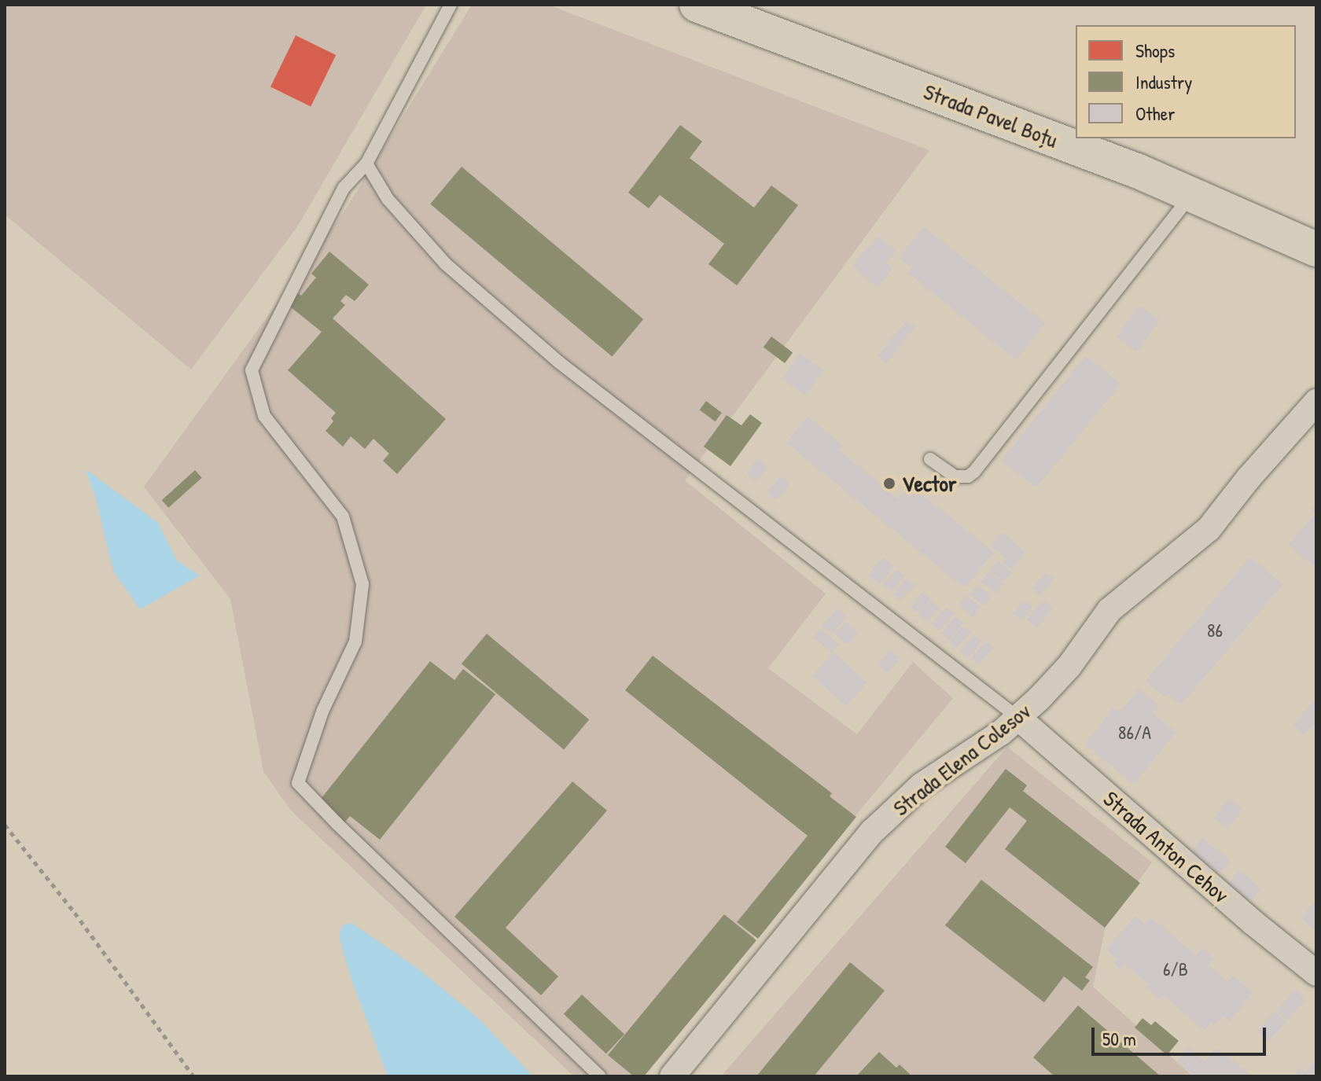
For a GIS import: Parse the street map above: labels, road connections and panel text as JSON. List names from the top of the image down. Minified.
{"streets":{"main road":["Strada Pavel Boțu"],"street":["Strada Elena Colesov","Strada Anton Cehov"]},"crossings":[["Strada Elena Colesov","Strada Anton Cehov"]],"places":["Vector"],"house_numbers":["86","86/A","6/B"],"legend":["Shops","Industry","Other"],"scale_bar":"50 m"}
